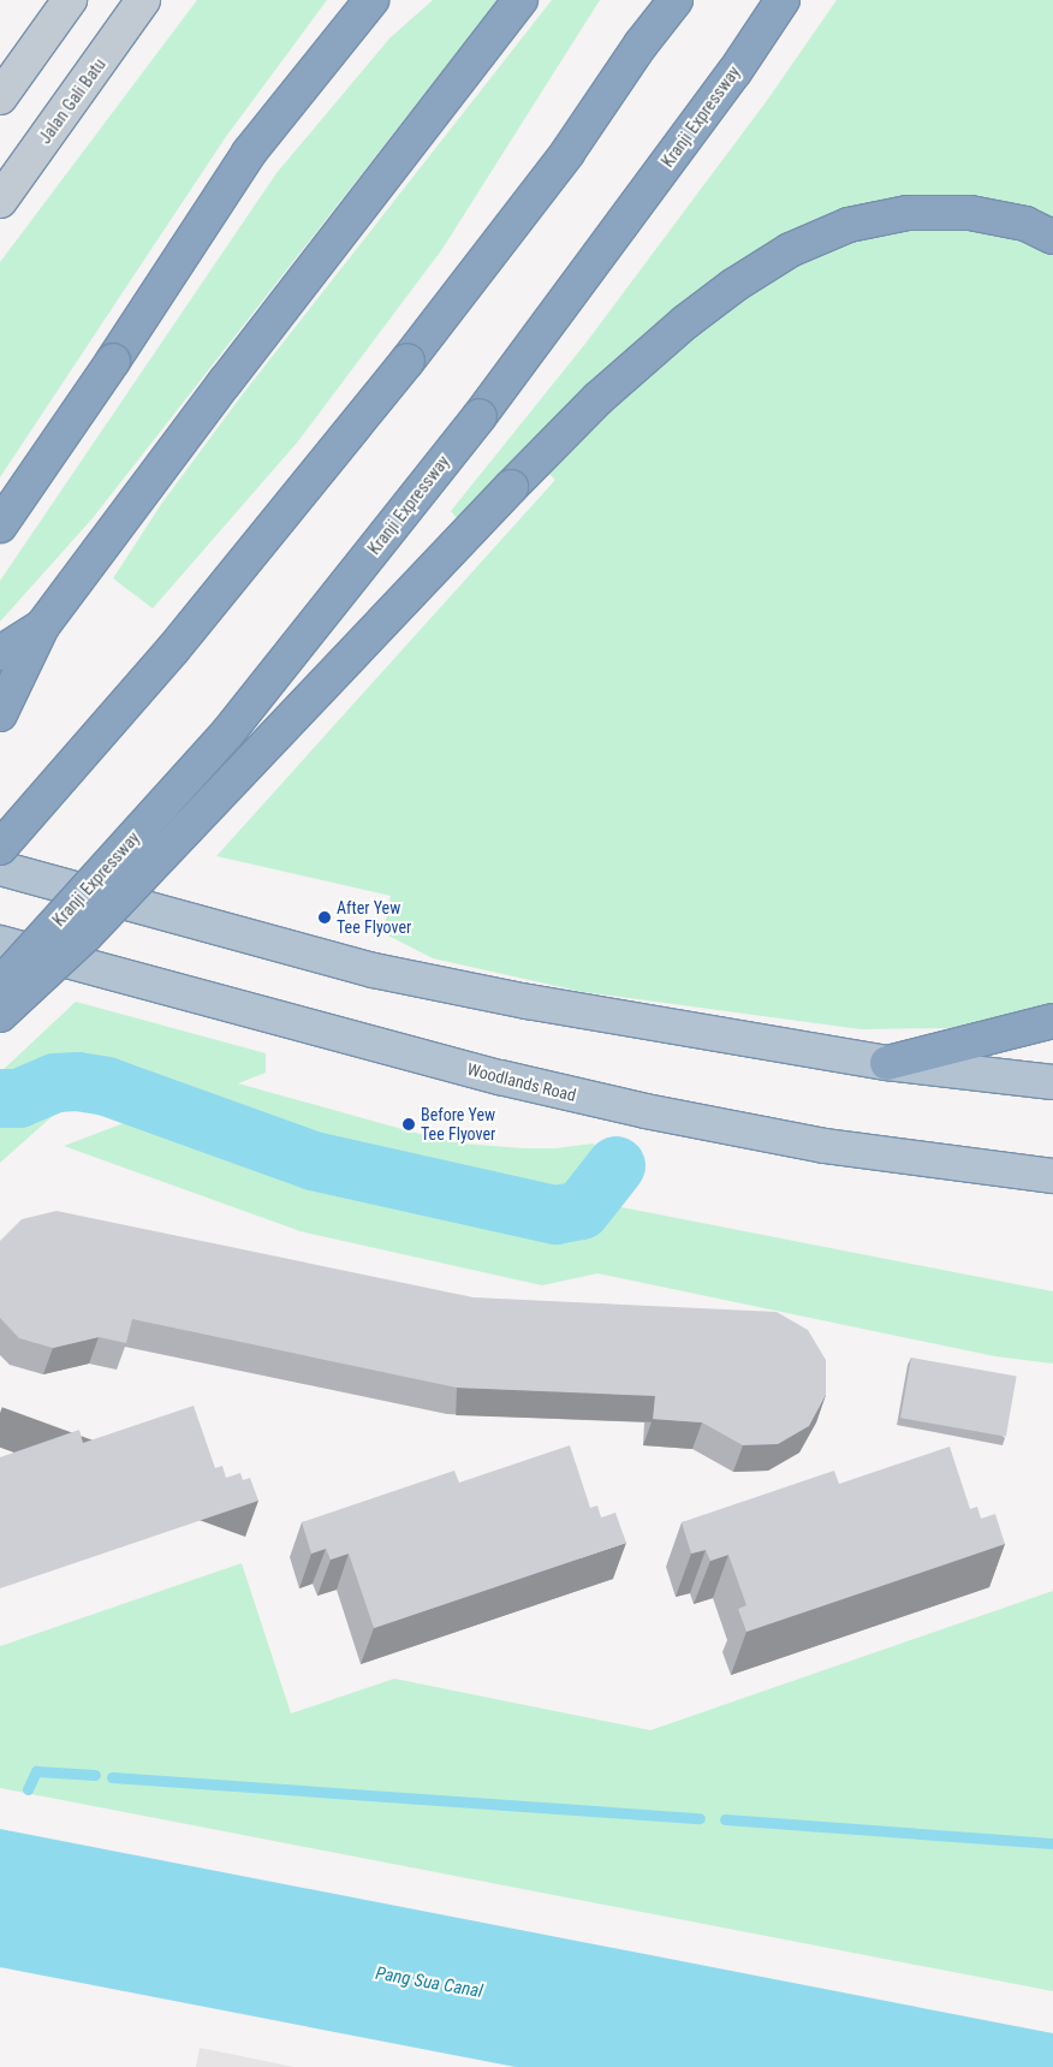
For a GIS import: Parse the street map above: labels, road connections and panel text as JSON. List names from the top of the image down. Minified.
{"streets":{"highway":["Kranji Expressway"],"main road":["Woodlands Road"],"street":["Jalan Gali Batu"]},"water":["Pang Sua Canal"],"places":["After Yew Tee Flyover","Before Yew Tee Flyover"]}
